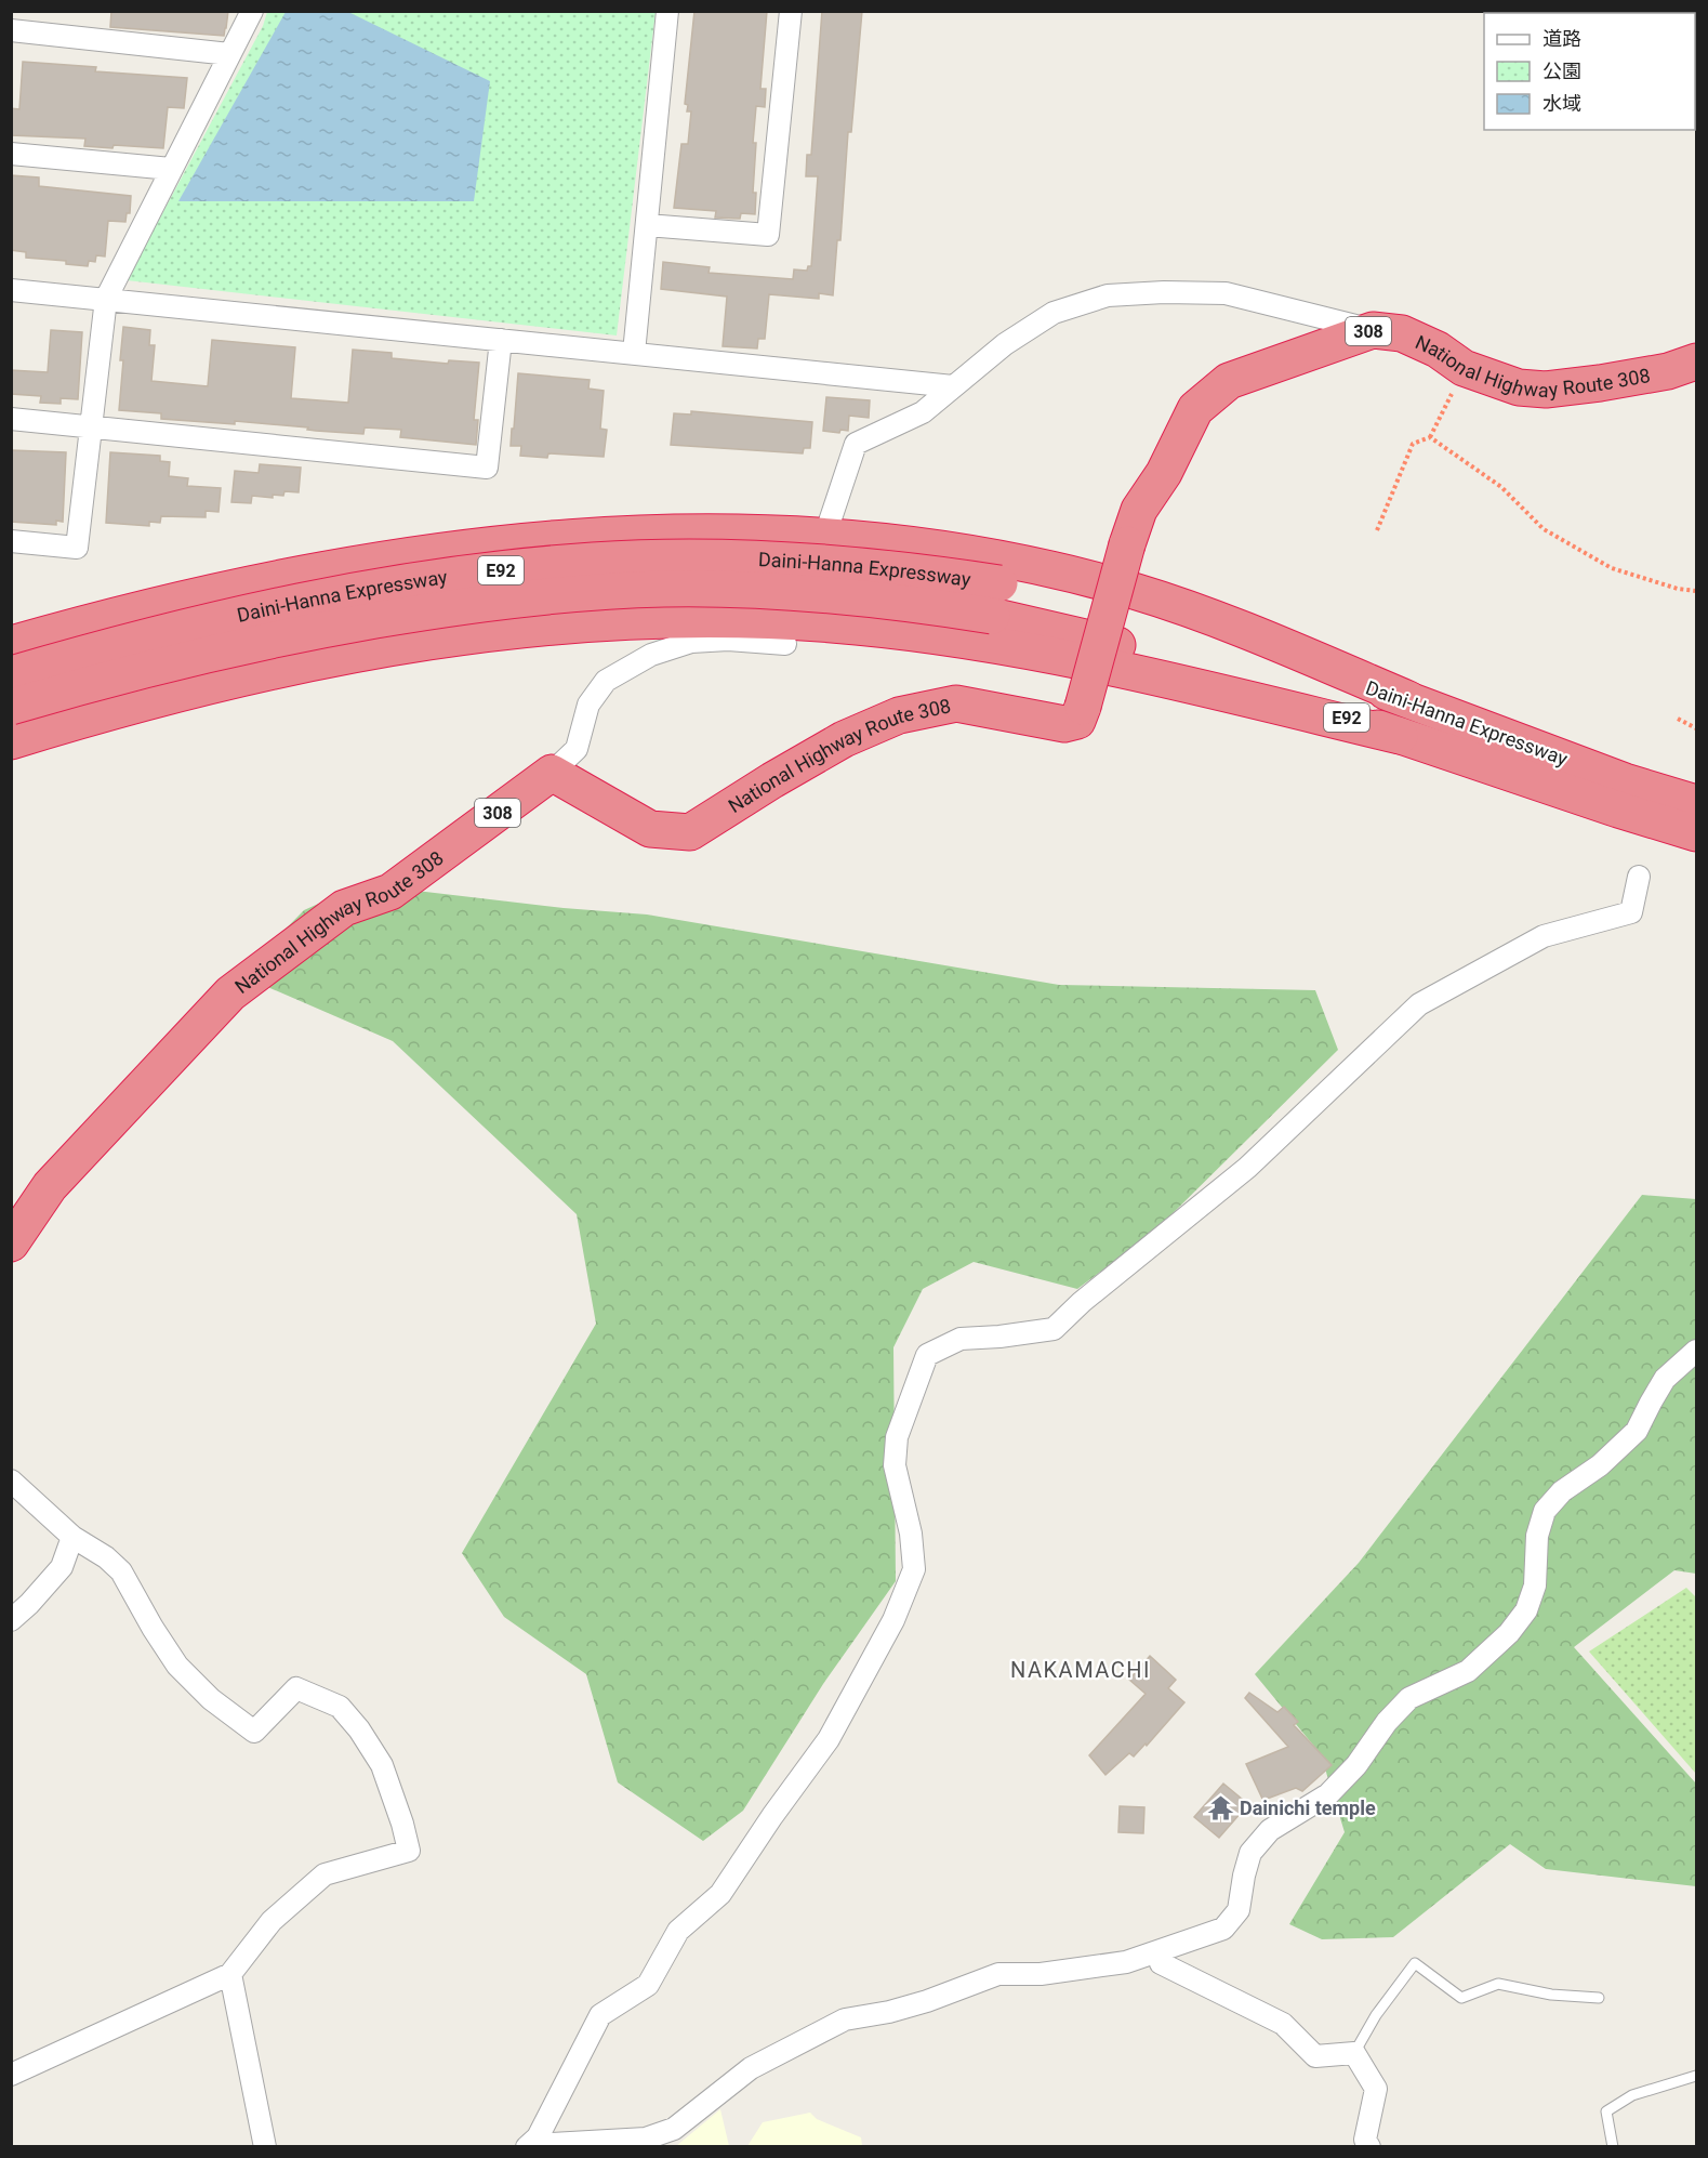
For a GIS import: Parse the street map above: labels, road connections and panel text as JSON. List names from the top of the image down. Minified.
{"streets":{"highway":["308","National Highway Route 308","Daini-Hanna Expressway","E92"]},"districts":["NAKAMACHI"],"places":{"temple":["Dainichi temple"]},"legend":["道路","公園","水域"]}
